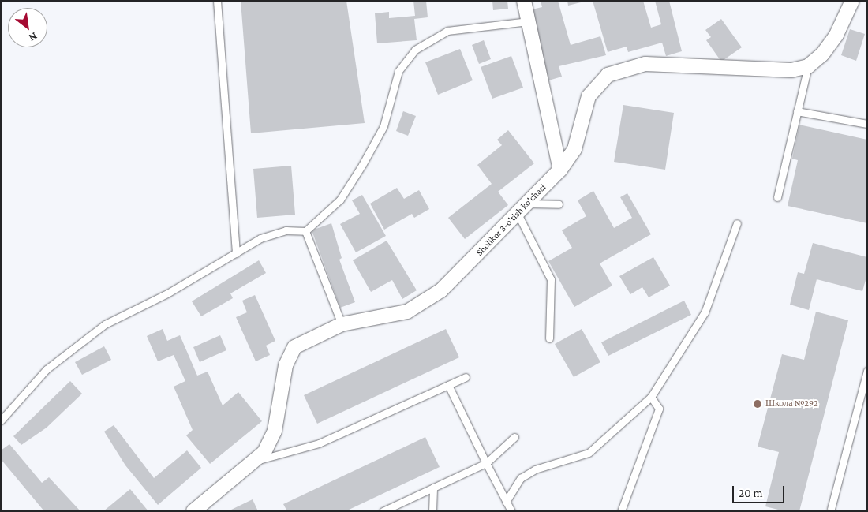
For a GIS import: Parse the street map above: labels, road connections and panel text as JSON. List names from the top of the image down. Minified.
{"streets":{"street":["Sholikor 3-o'tish ko'chasi"]},"places":["Школа №292"],"scale_bar":"20 m","north":"bottom right"}
